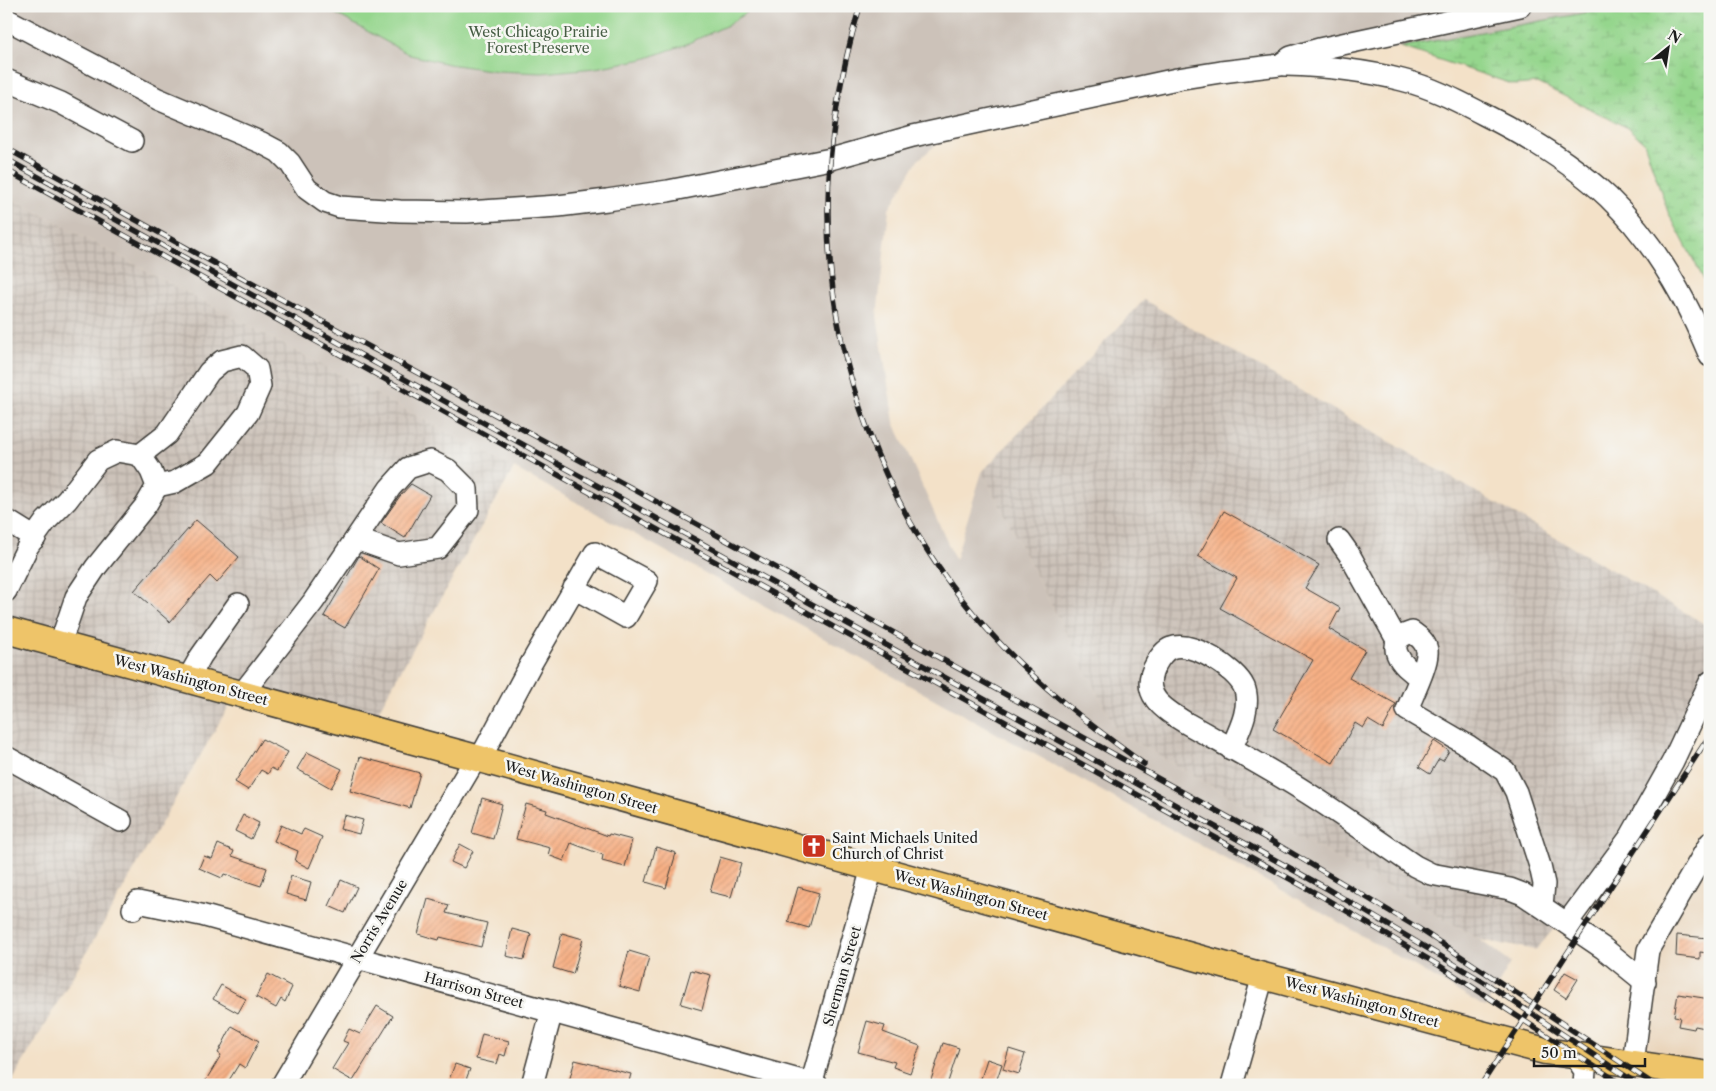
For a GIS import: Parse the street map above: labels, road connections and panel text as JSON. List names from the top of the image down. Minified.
{"streets":{"main road":["West Washington Street"],"street":["Norris Avenue","Sherman Street","Harrison Street"]},"crossings":[["West Washington Street","Norris Avenue"],["West Washington Street","Sherman Street"],["Norris Avenue","Harrison Street"],["Sherman Street","Harrison Street"]],"parks":["West Chicago Prairie Forest Preserve"],"places":{"church":["Saint Michaels United Church of Christ"]},"scale_bar":"50 m","north":"top right"}
